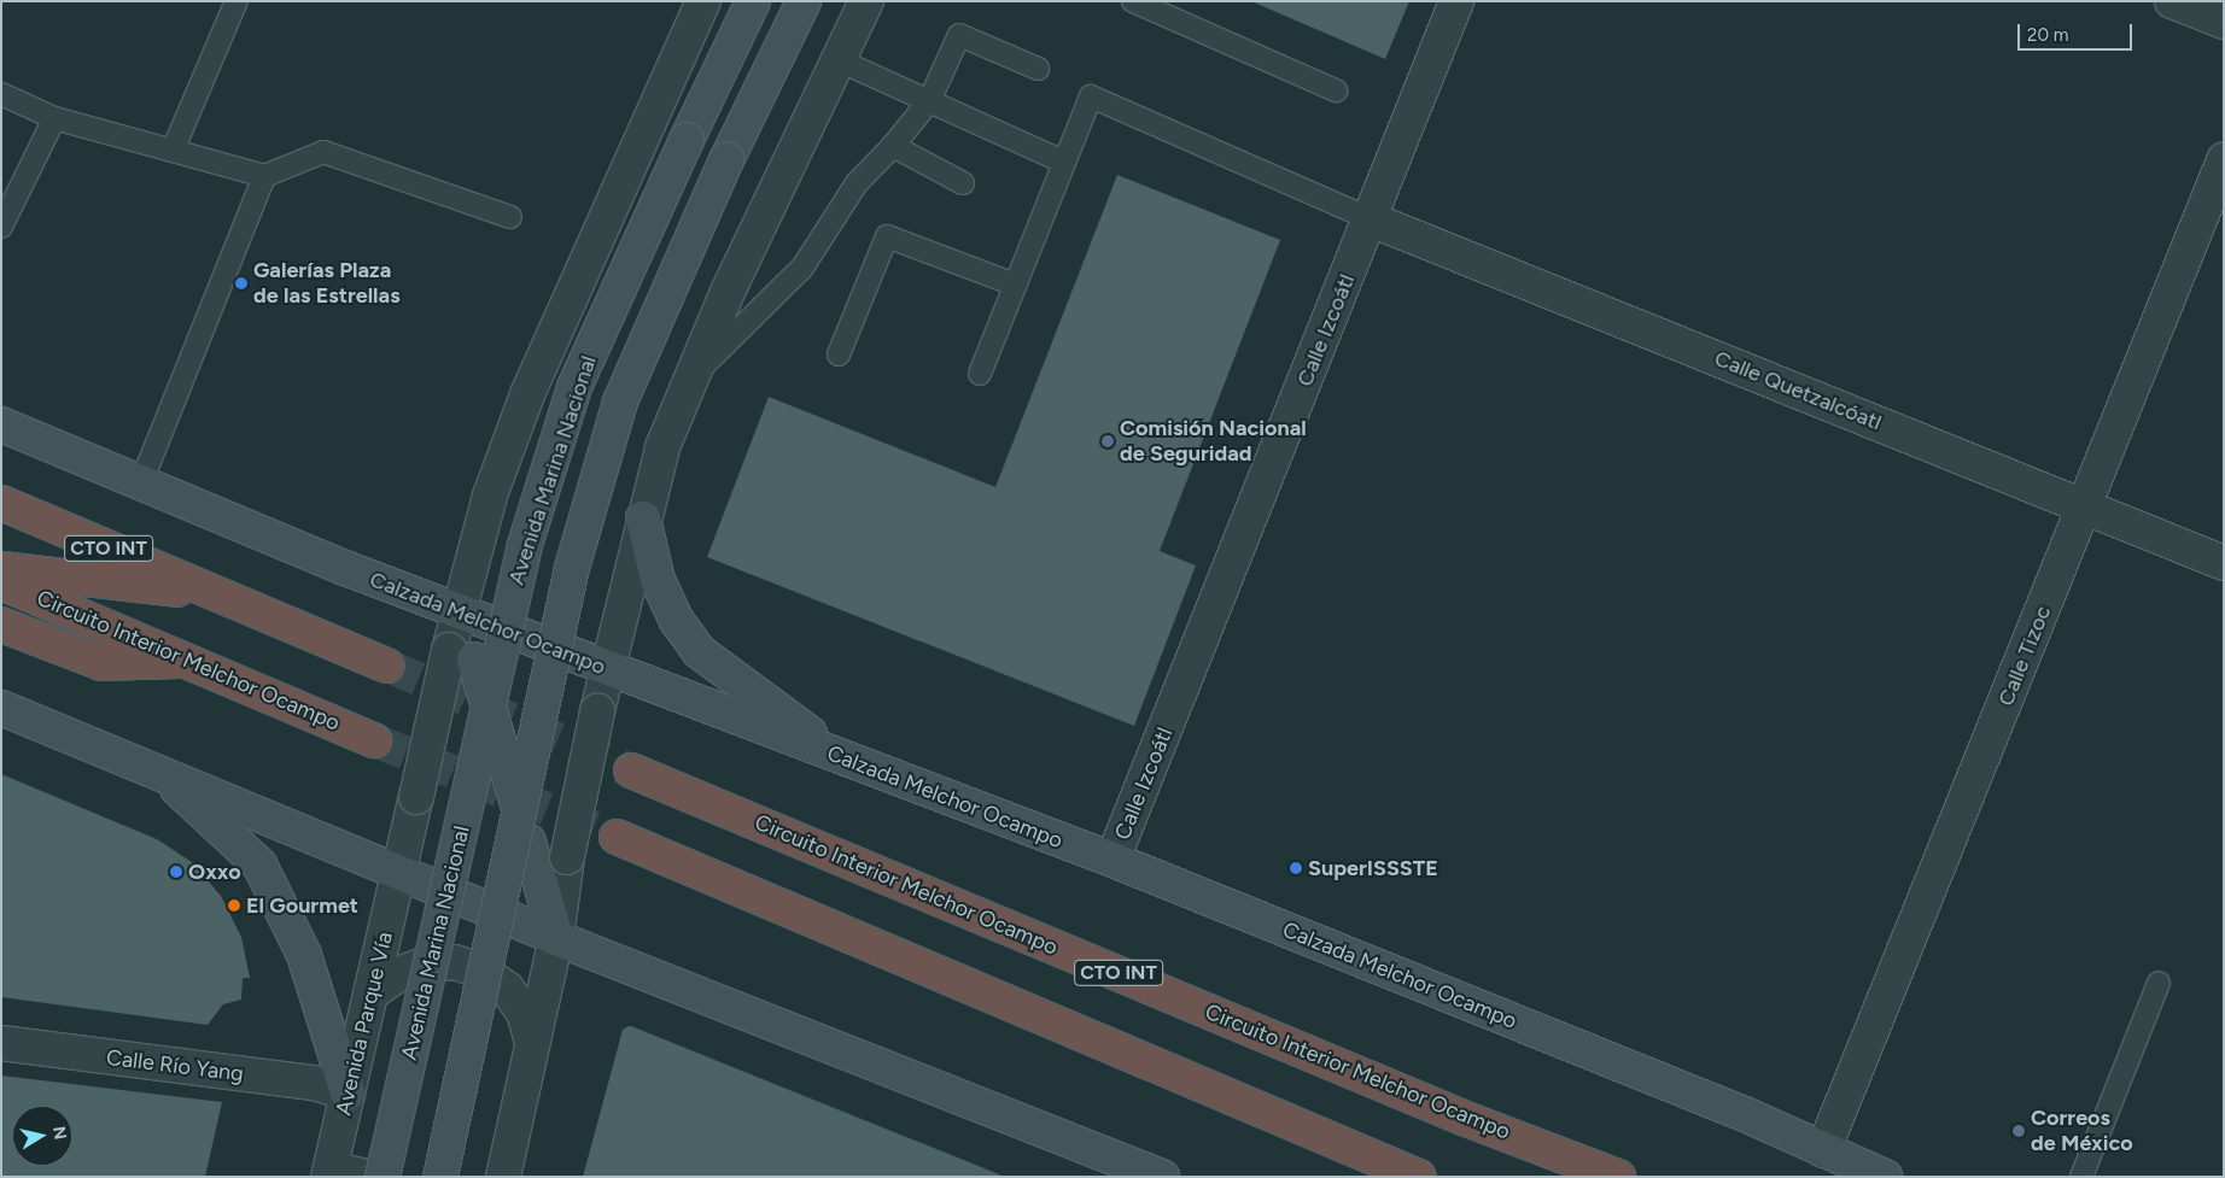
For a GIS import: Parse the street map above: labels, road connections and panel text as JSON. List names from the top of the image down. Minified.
{"streets":{"highway":["CTO INT","Circuito Interior Melchor Ocampo"],"main road":["Avenida Marina Nacional","Calzada Melchor Ocampo"],"street":["Calle Izcoátl","Calle Quetzalcóatl","Calle Tizoc","Avenida Parque Vía","Calle Río Yang"]},"crossings":[["Calle Izcoátl","Calle Quetzalcóatl"],["Calle Izcoátl","Calzada Melchor Ocampo"],["Calle Quetzalcóatl","Calle Tizoc"],["Avenida Marina Nacional","Calzada Melchor Ocampo"],["Calzada Melchor Ocampo","Calle Tizoc"],["Avenida Parque Vía","Calle Río Yang"]],"places":["Galerías Plaza de las Estrellas","Comisión Nacional de Seguridad","SuperISSSTE","Oxxo","El Gourmet","Correos de México"],"scale_bar":"20 m","north":"right"}
